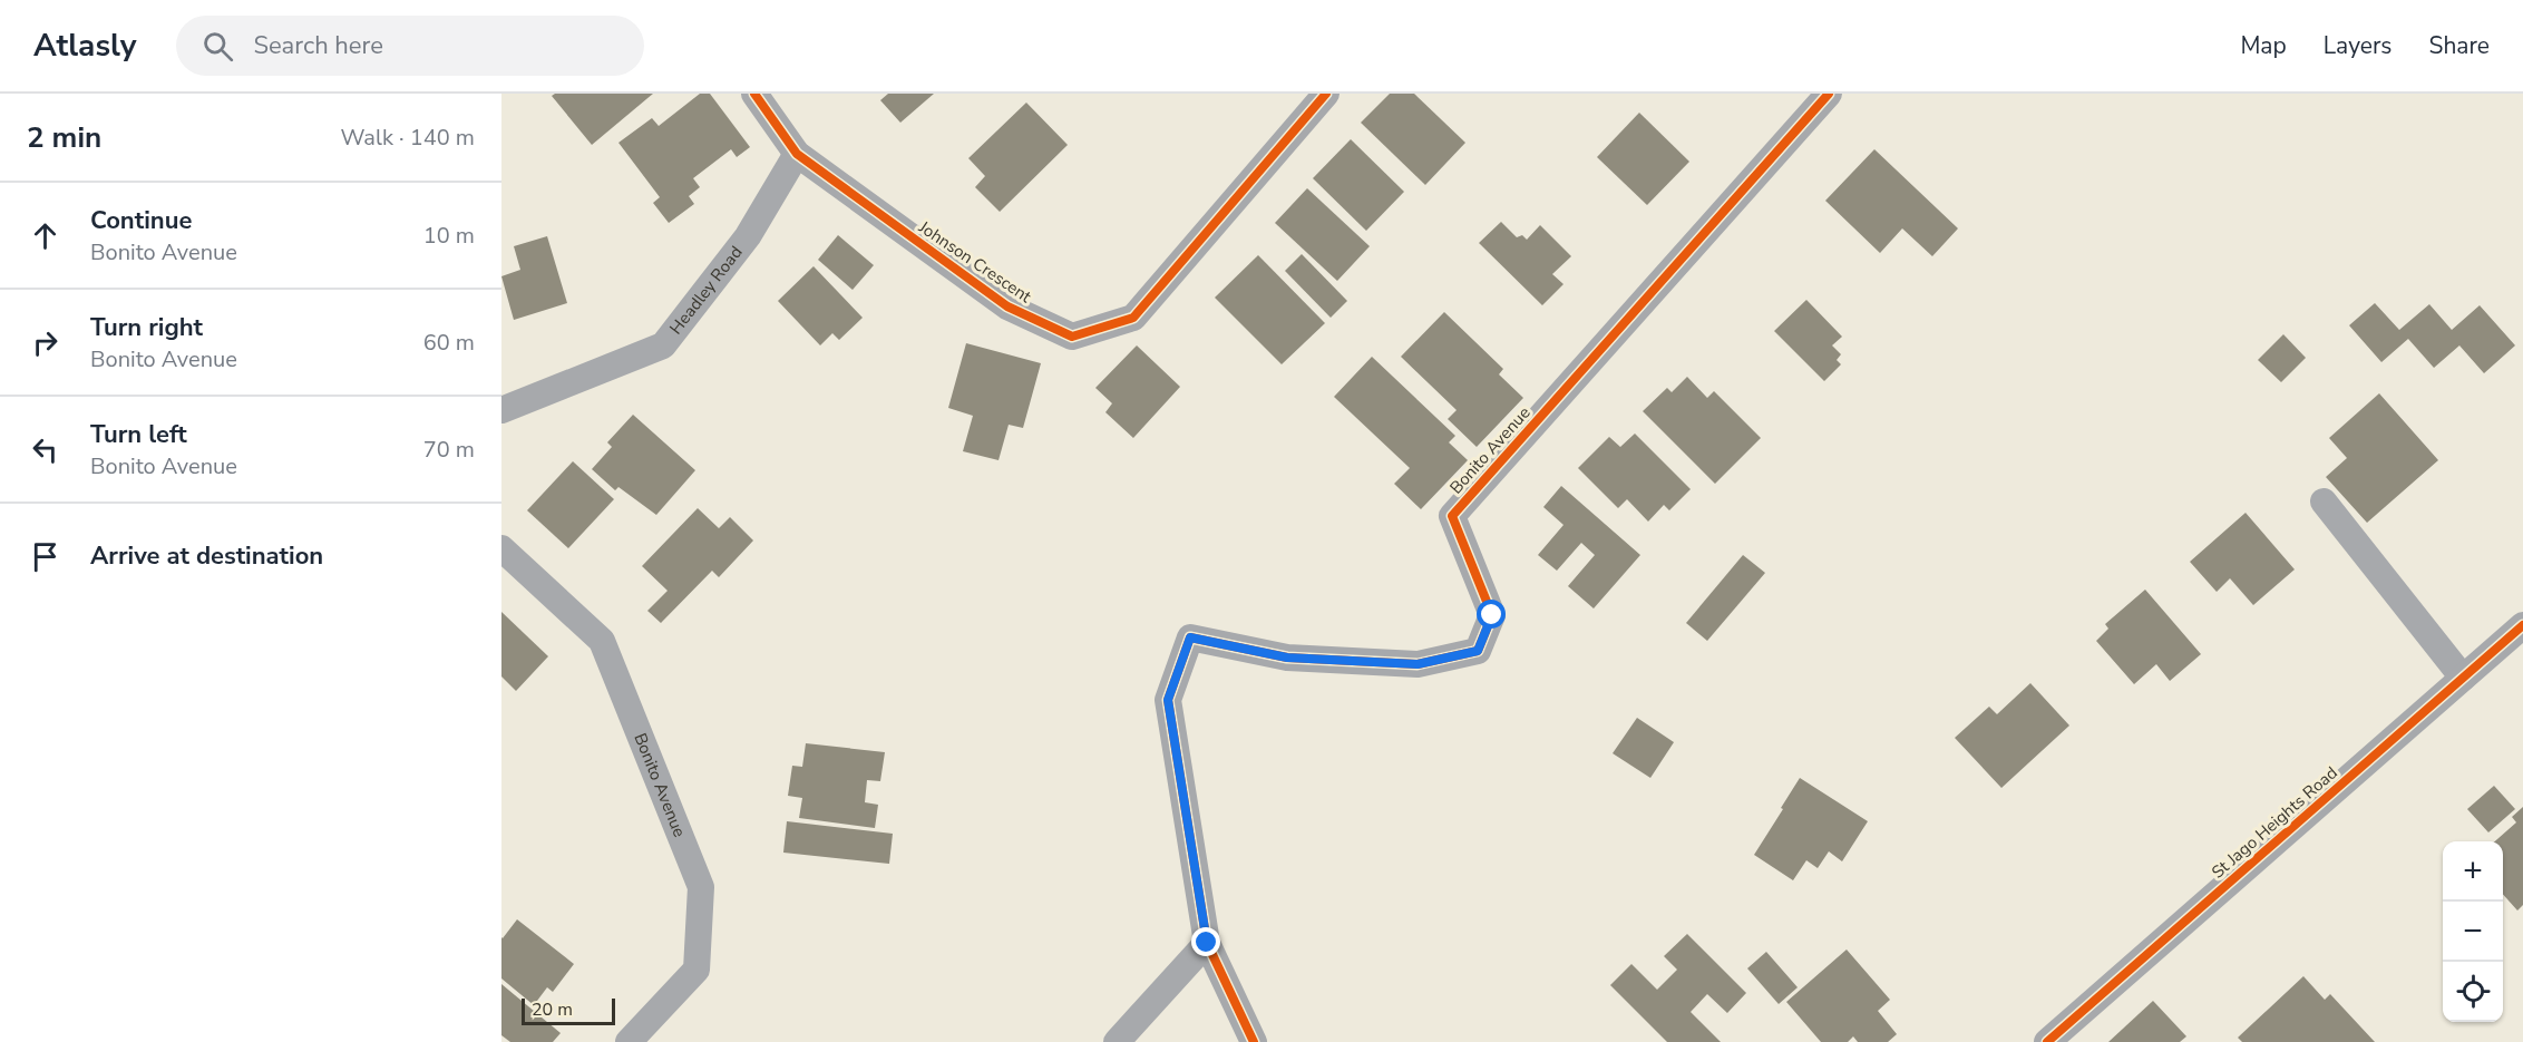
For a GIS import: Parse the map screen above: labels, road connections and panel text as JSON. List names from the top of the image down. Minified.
{"streets":{"street":["Johnson Crescent","Headley Road","Bonito Avenue","St Jago Heights Road"]},"crossings":[["Johnson Crescent","Headley Road"]],"scale_bar":"20 m","page":{"header":"Atlasly","search":"Search here","nav":["Map","Layers","Share"],"heading":["2 min","Walk · 140 m"],"list":[["Continue","Bonito Avenue","10 m"],["Turn right","Bonito Avenue","60 m"],["Turn left","Bonito Avenue","70 m"],"Arrive at destination"],"map_buttons":["+","−"],"scale":"20 m"}}
